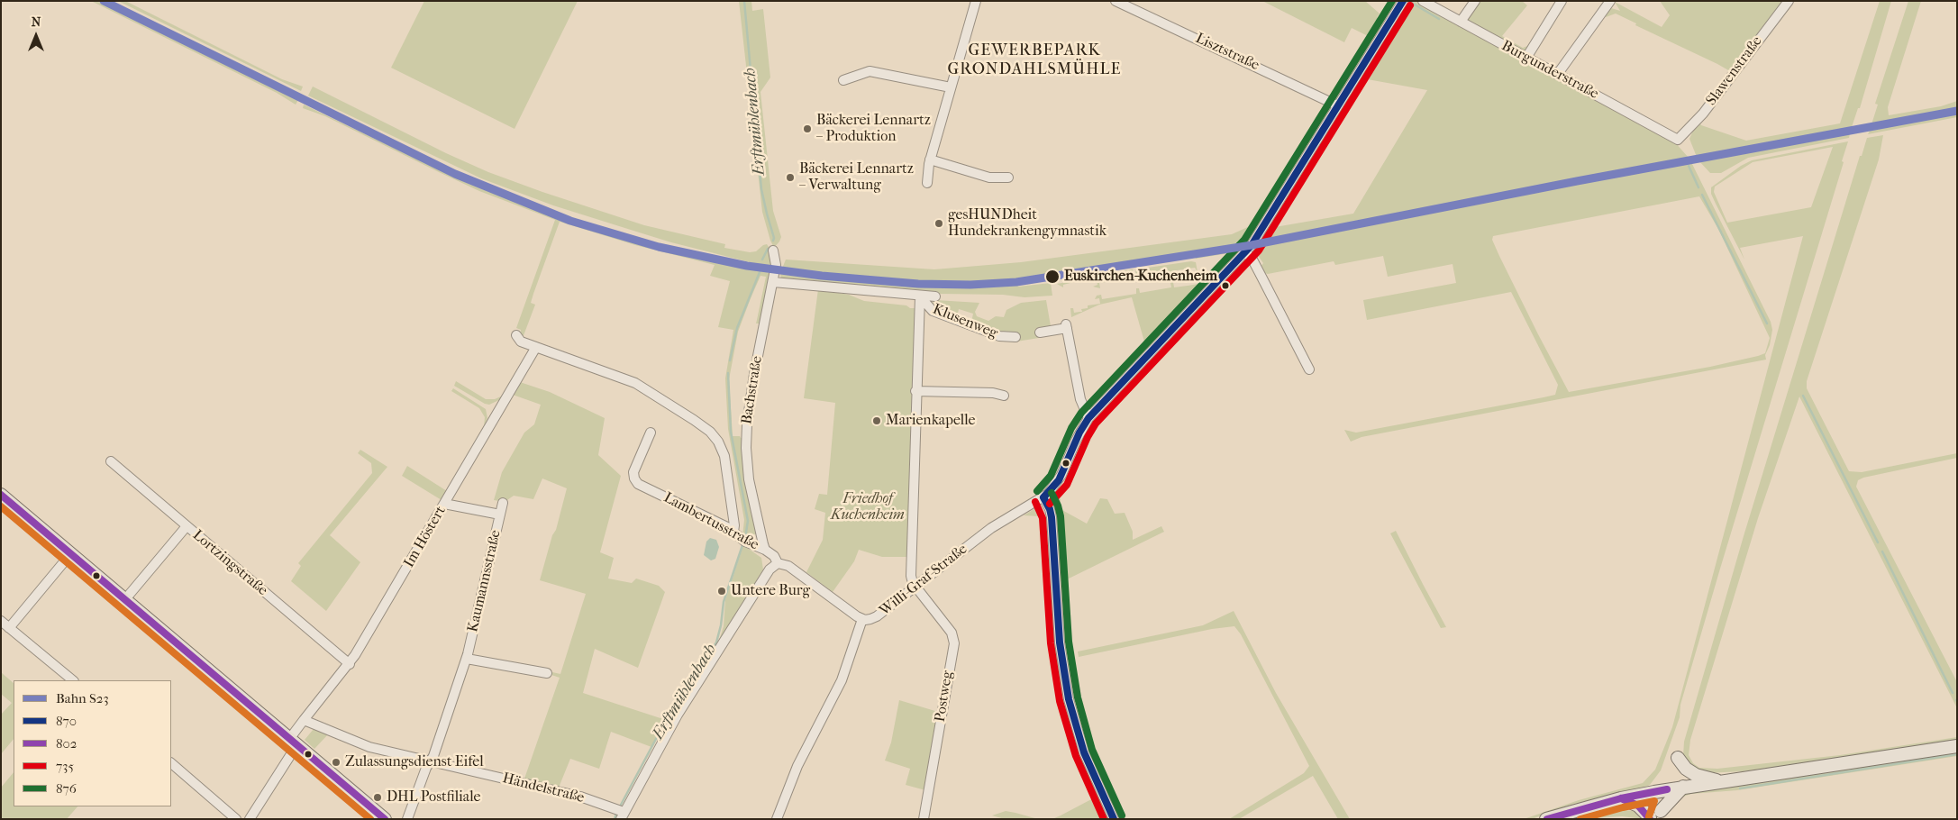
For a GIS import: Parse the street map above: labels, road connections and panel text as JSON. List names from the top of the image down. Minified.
{"streets":{"street":["Lisztstraße","Burgunderstraße","Slawenstraße","Klusenweg","Bachstraße","Lambertusstraße","Im Höstert","Lortzingstraße","Willi-Graf-Straße","Kaumannsstraße","Postweg","Händelstraße"]},"crossings":[["Lisztstraße","Willi-Graf-Straße"],["Burgunderstraße","Slawenstraße"],["Klusenweg","Bachstraße"],["Klusenweg","Willi-Graf-Straße"],["Klusenweg","Postweg"],["Bachstraße","Lambertusstraße"],["Lambertusstraße","Willi-Graf-Straße"],["Im Höstert","Lortzingstraße"],["Im Höstert","Händelstraße"],["Willi-Graf-Straße","Postweg"],["Kaumannsstraße","Händelstraße"]],"districts":["GEWERBEPARK GRONDAHLSMÜHLE"],"water":["Erftmühlenbach"],"parks":["Friedhof Kuchenheim"],"places":["Bäckerei Lennartz – Produktion","Bäckerei Lennartz – Verwaltung","gesHUNDheit Hundekrankengymnastik","Euskirchen-Kuchenheim","Marienkapelle","Untere Burg","Zulassungsdienst Eifel","DHL Postfiliale"],"lines":["rail line S23","transit line 870","transit line 876","transit line 735","transit line 802"],"legend":["Bahn S23","870","802","735","876"],"north":"top"}
